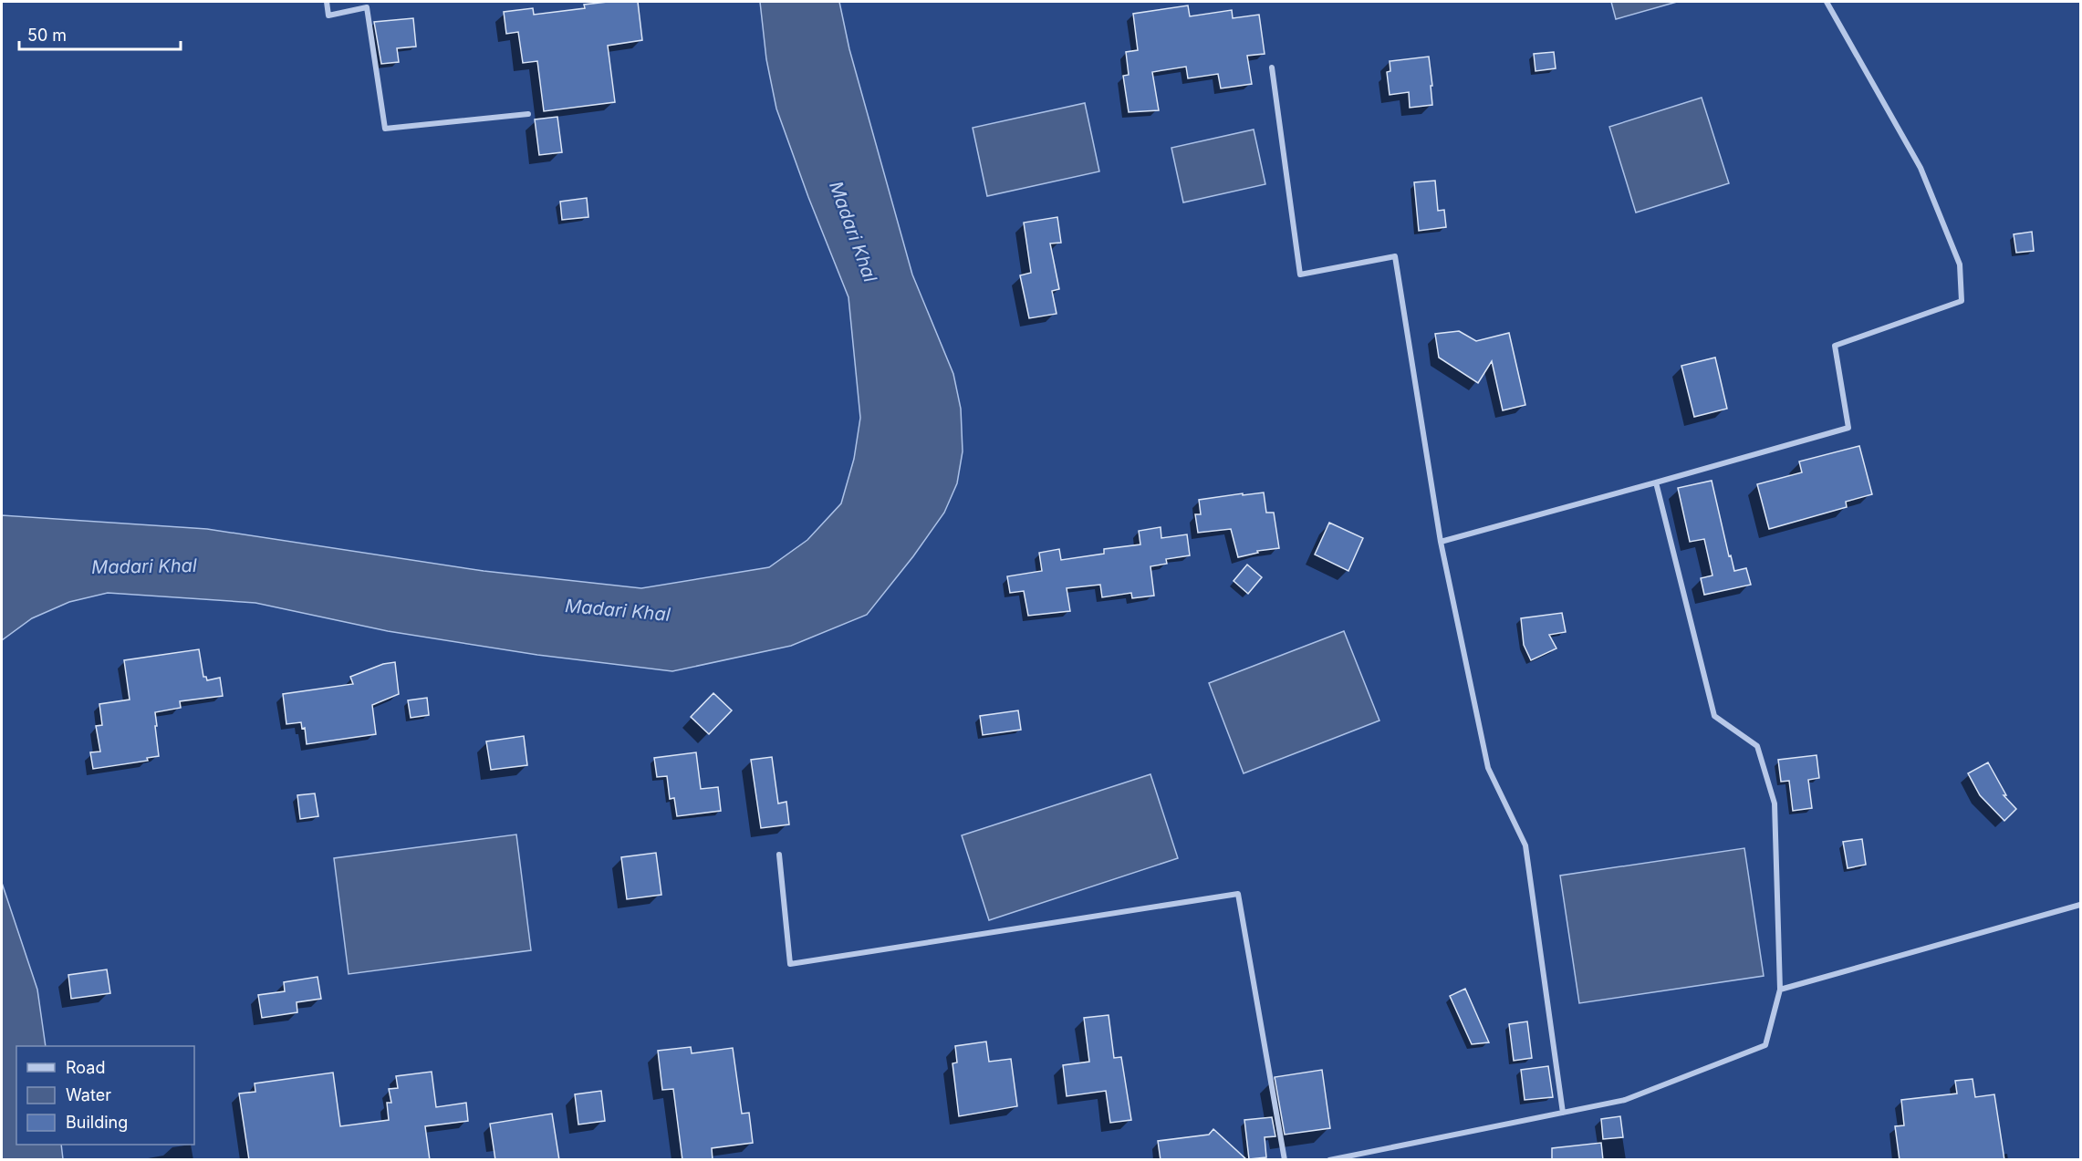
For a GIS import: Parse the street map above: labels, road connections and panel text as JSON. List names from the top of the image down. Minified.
{"water":["Madari Khal"],"legend":["Road","Water","Building"],"scale_bar":"50 m"}
